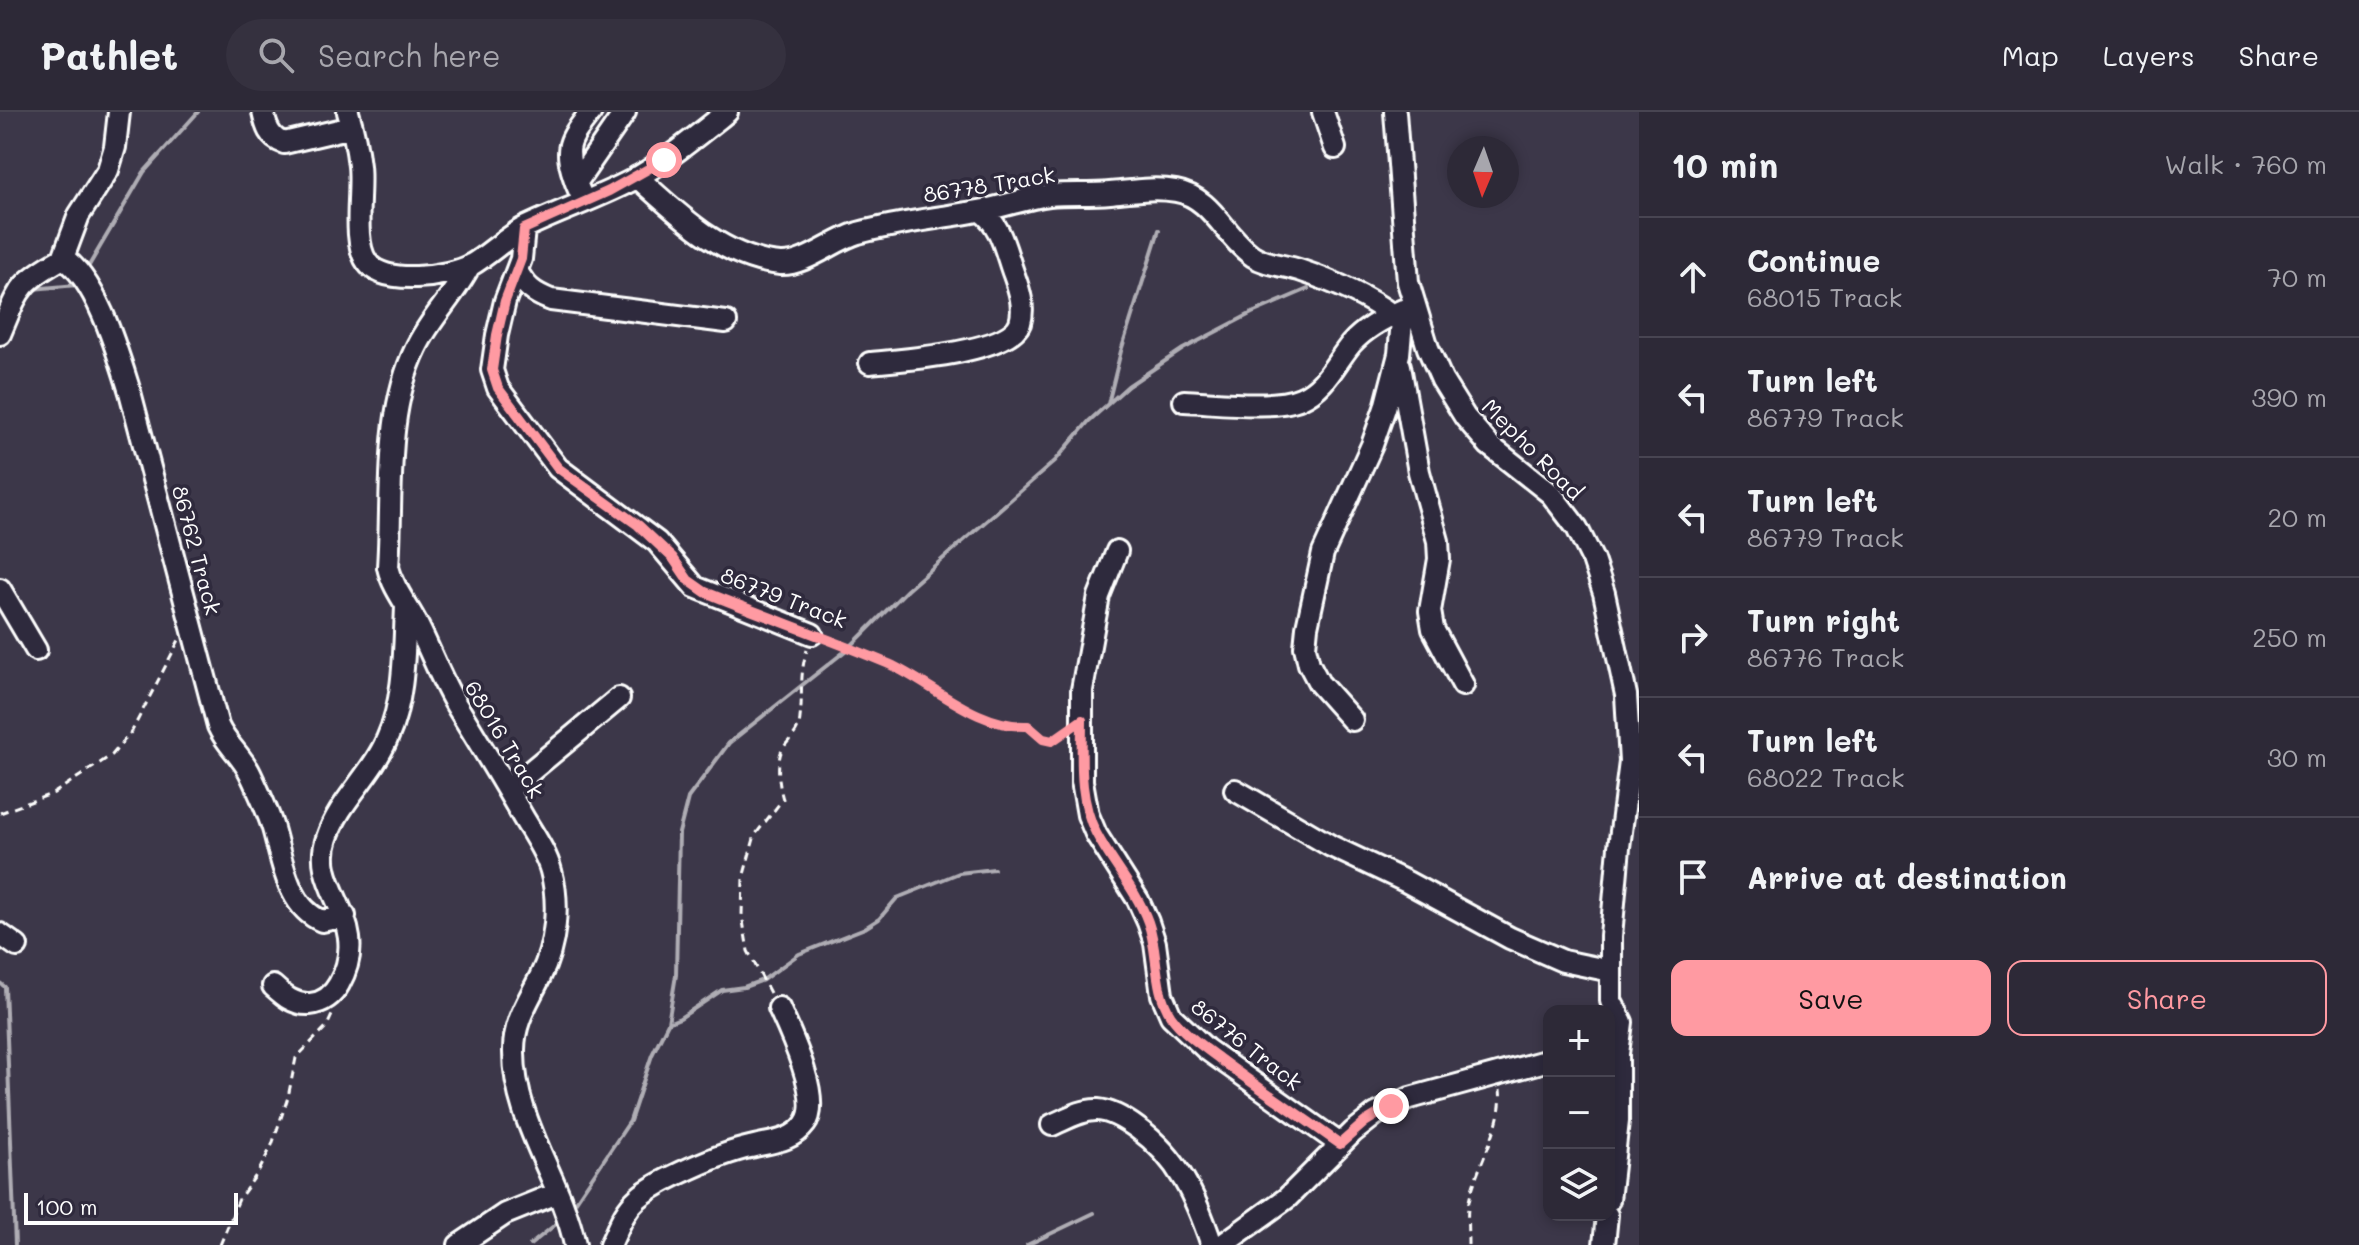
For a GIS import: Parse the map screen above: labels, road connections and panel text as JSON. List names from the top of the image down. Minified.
{"streets":{"street":["86778 Track","Mepho Road","86762 Track","86779 Track","68016 Track","86776 Track"]},"crossings":[["86778 Track","Mepho Road"],["86779 Track","86776 Track"]],"scale_bar":"100 m","north":"bottom","page":{"header":"Pathlet","search":"Search here","nav":["Map","Layers","Share"],"heading":["10 min","Walk · 760 m"],"list":[["Continue","68015 Track","70 m"],["Turn left","86779 Track","390 m"],["Turn left","86779 Track","20 m"],["Turn right","86776 Track","250 m"],["Turn left","68022 Track","30 m"],"Arrive at destination"],"buttons":["Save","Share"],"map_buttons":["+","−"],"scale":"100 m"}}
